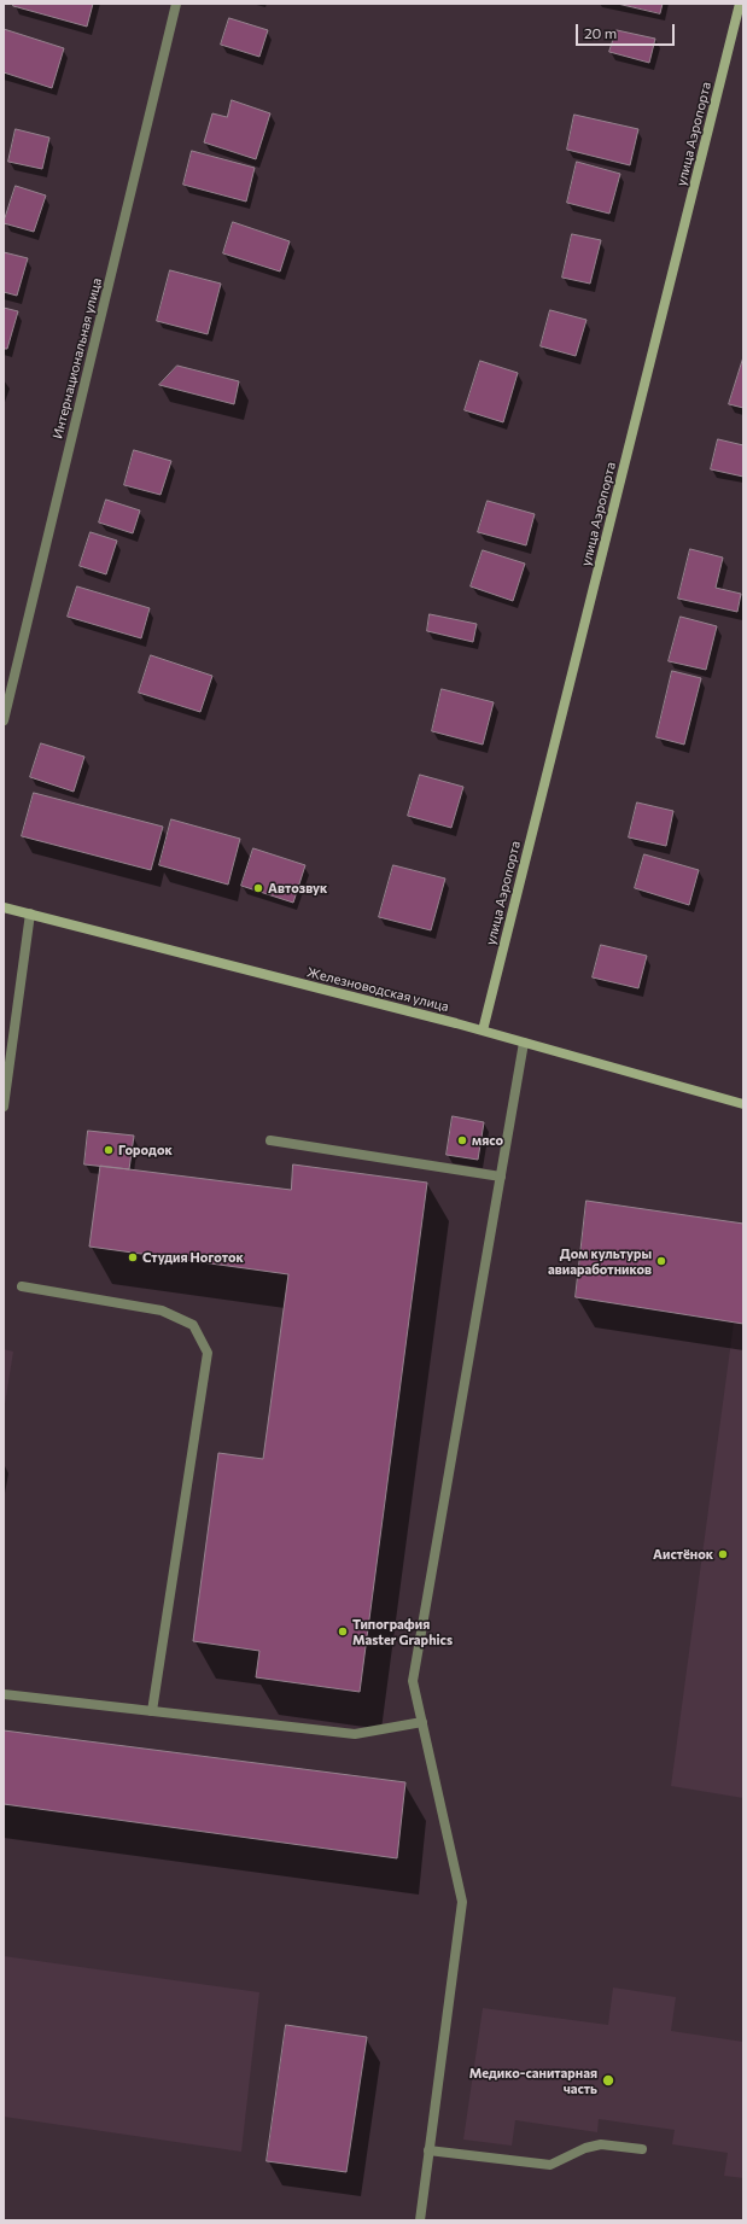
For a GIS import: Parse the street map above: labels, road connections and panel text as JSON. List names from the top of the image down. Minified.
{"streets":{"street":["улица Аэропорта","Интернациональная улица","Железноводская улица"]},"crossings":[["улица Аэропорта","Железноводская улица"]],"places":["Автозвук","мясо","Городок","Студия Ноготок","Дом культуры авиаработников","Аистёнок","Типография Master Graphics","Медико-санитарная часть"],"scale_bar":"20 m"}
